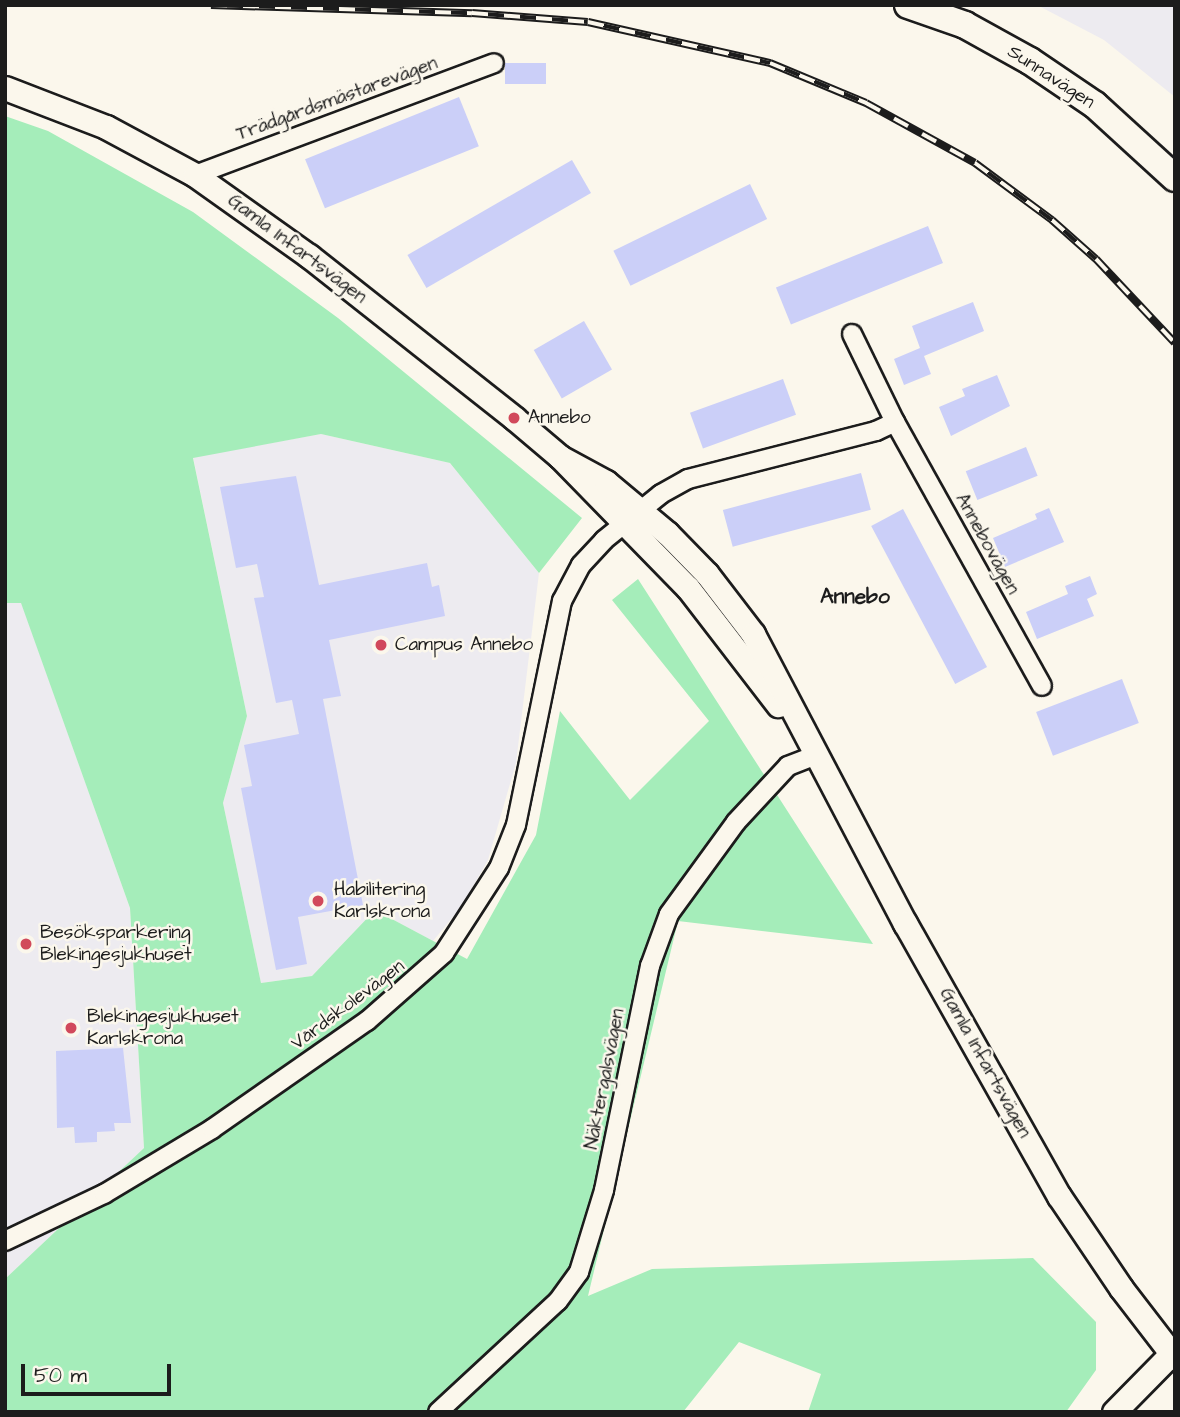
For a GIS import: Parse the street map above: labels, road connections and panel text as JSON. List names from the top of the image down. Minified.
{"streets":{"main road":["Sunnavägen"],"street":["Trädgårdsmästarevägen","Gamla Infartsvägen","Annebovägen","Vårdskolevägen","Näktergalsvägen"]},"crossings":[["Trädgårdsmästarevägen","Gamla Infartsvägen"],["Gamla Infartsvägen","Vårdskolevägen"],["Gamla Infartsvägen","Näktergalsvägen"]],"districts":["Annebo"],"places":["Annebo","Campus Annebo","Habilitering Karlskrona","Besöksparkering Blekingesjukhuset","Blekingesjukhuset Karlskrona"],"scale_bar":"50 m"}
